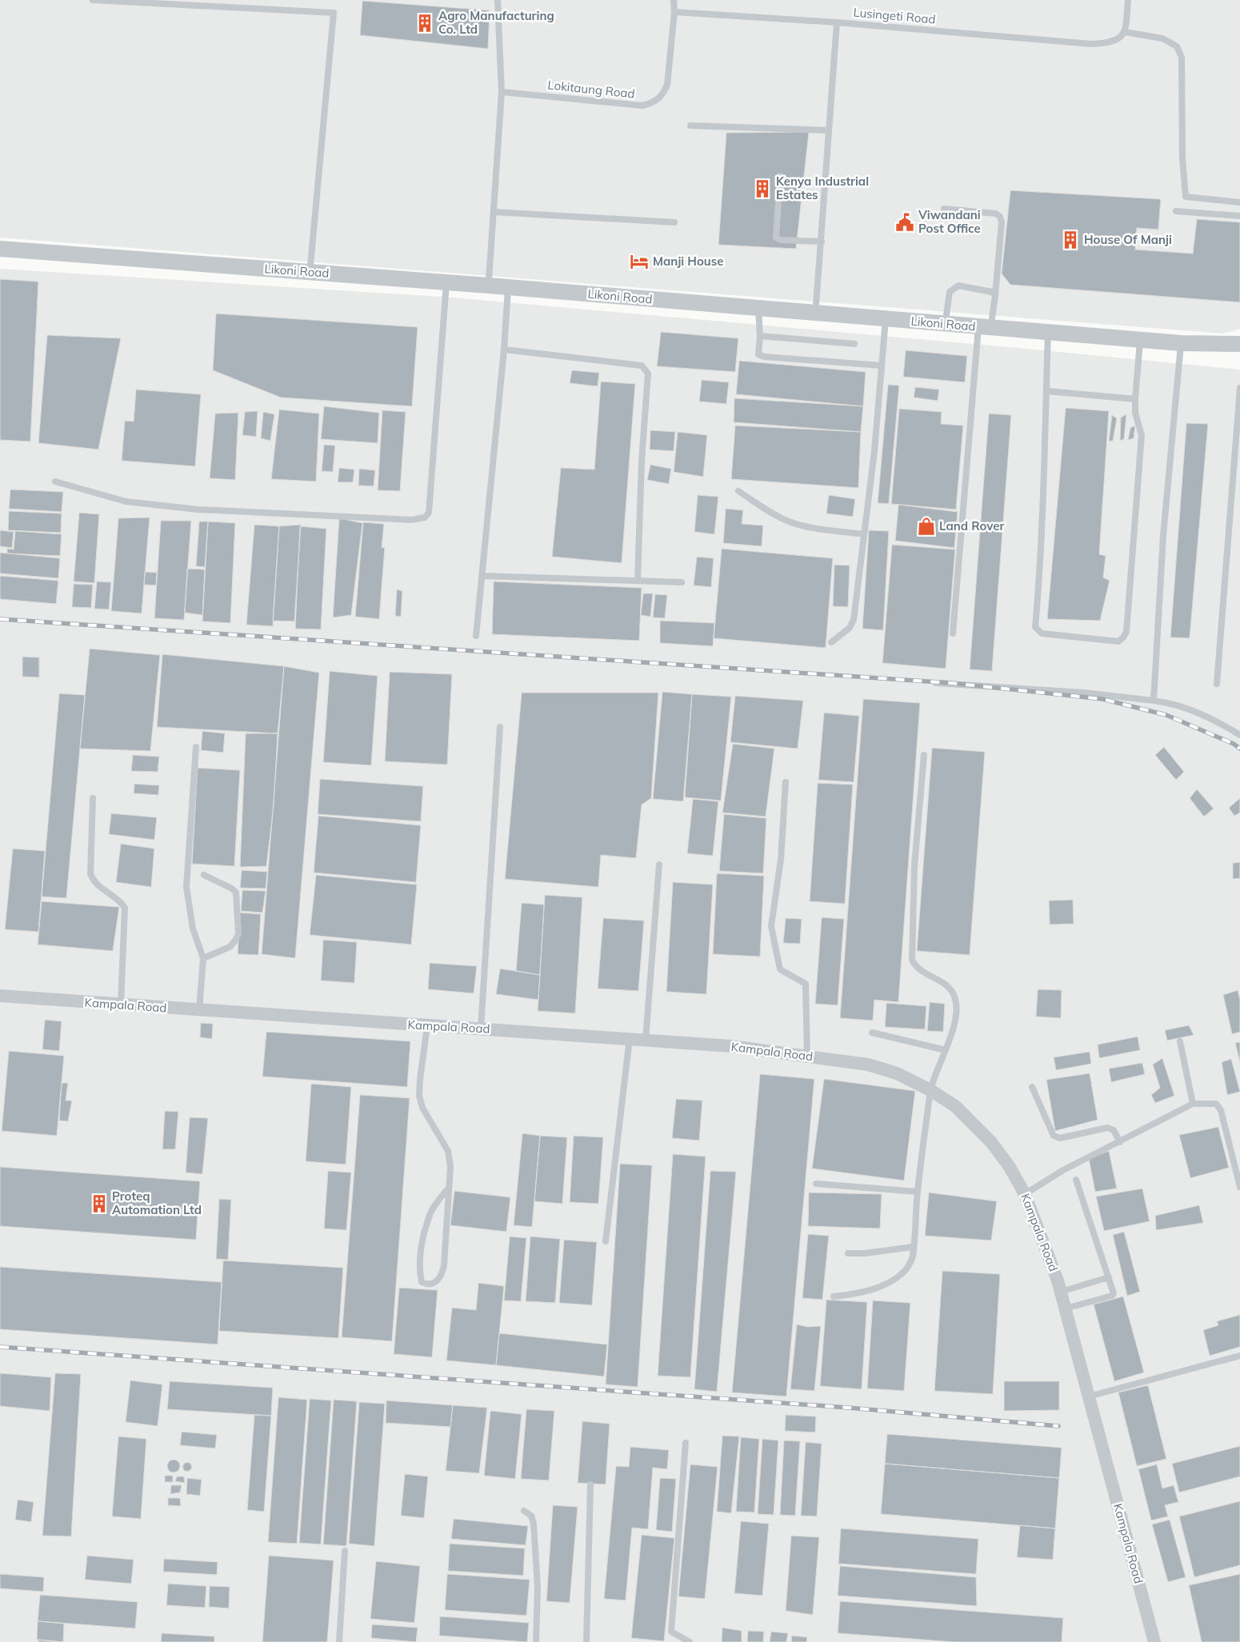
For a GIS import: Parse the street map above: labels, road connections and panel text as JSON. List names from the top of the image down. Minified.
{"streets":{"street":["Likoni Road","Kampala Road"],"lane":["Lusingeti Road","Lokitaung Road"]},"crossings":[["Lusingeti Road","Likoni Road"]],"places":{"building":["Agro Manufacturing Co. Ltd","Kenya Industrial Estates","House Of Manji","Proteq Automation Ltd"],"public building":["Viwandani Post Office"],"hotel":["Manji House"],"shop":["Land Rover"]}}
